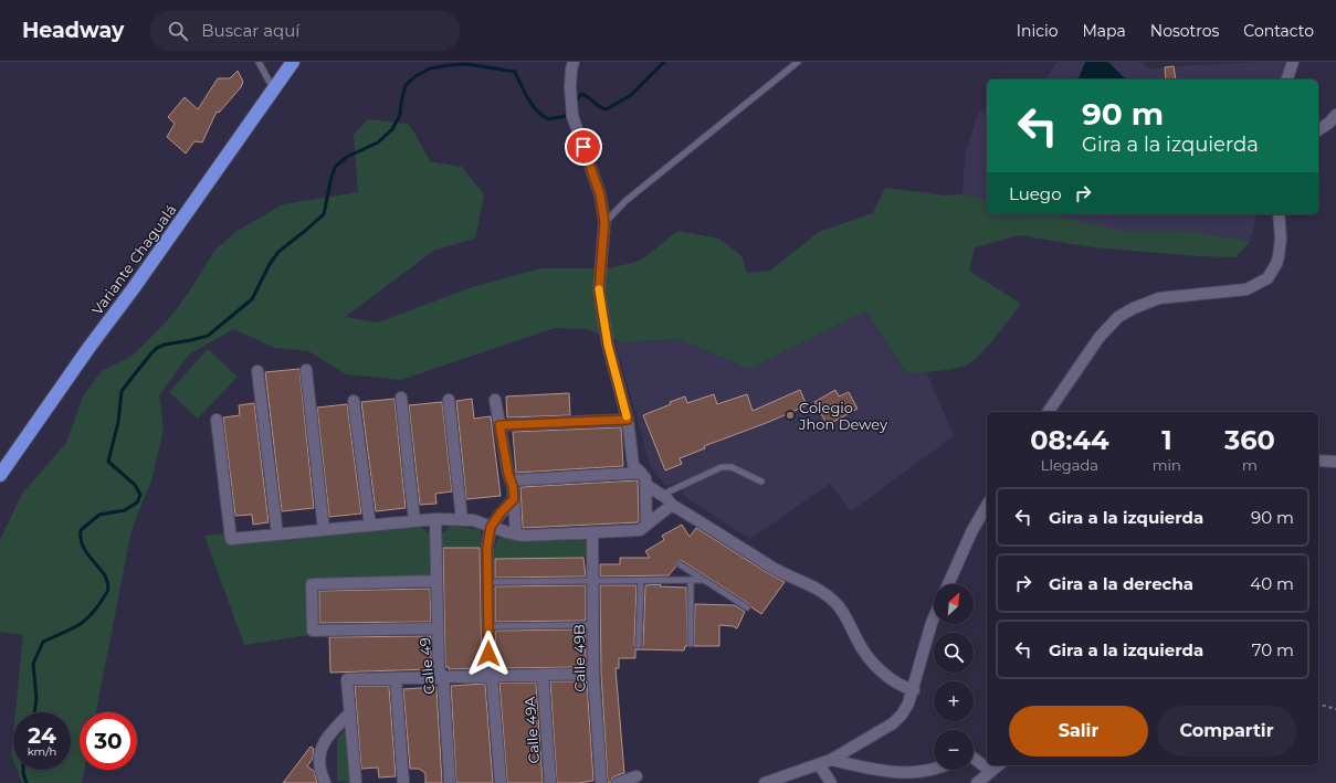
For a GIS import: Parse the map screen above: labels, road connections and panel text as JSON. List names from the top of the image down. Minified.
{"streets":{"highway":["Variante Chagualá"],"street":["Calle 49B","Calle 49","Calle 49A"]},"places":["Colegio Jhon Dewey"],"north":"top right","page":{"header":"Headway","search":"Buscar aquí","nav":["Inicio","Mapa","Nosotros","Contacto"],"turn":["90 m","Gira a la izquierda"],"then":"Luego","eta":["08:44","Llegada","1","min","360","m"],"list":[{"name":"Gira a la izquierda","value":"90 m"},{"name":"Gira a la derecha","value":"40 m"},{"name":"Gira a la izquierda","value":"70 m"}],"map_buttons":["+","−"],"buttons":["Salir","Compartir"],"speed":"24 km/h","limit":"30"}}
